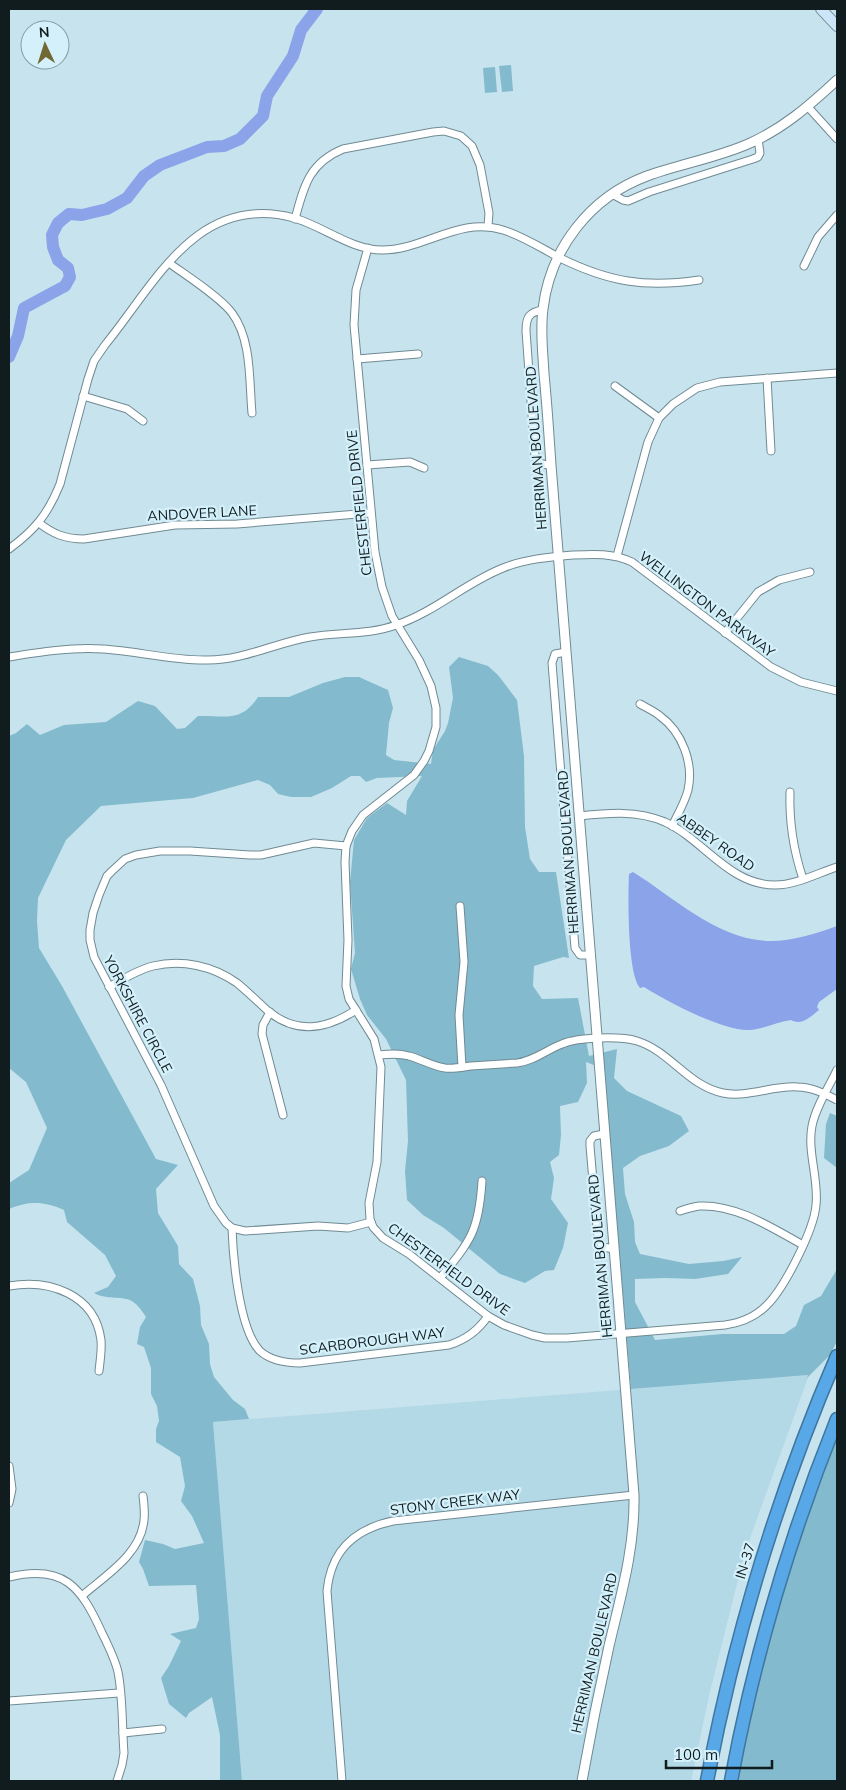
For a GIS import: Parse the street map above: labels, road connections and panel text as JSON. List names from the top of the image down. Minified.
{"streets":{"highway":["IN-37"],"street":["HERRIMAN BOULEVARD","CHESTERFIELD DRIVE","ANDOVER LANE","WELLINGTON PARKWAY","ABBEY ROAD","YORKSHIRE CIRCLE","SCARBOROUGH WAY","STONY CREEK WAY"]},"crossings":[["HERRIMAN BOULEVARD","CHESTERFIELD DRIVE"],["HERRIMAN BOULEVARD","WELLINGTON PARKWAY"],["HERRIMAN BOULEVARD","ABBEY ROAD"],["HERRIMAN BOULEVARD","STONY CREEK WAY"],["CHESTERFIELD DRIVE","ANDOVER LANE"],["CHESTERFIELD DRIVE","WELLINGTON PARKWAY"],["CHESTERFIELD DRIVE","YORKSHIRE CIRCLE"],["CHESTERFIELD DRIVE","SCARBOROUGH WAY"],["YORKSHIRE CIRCLE","SCARBOROUGH WAY"]],"scale_bar":"100 m","north":"top"}
